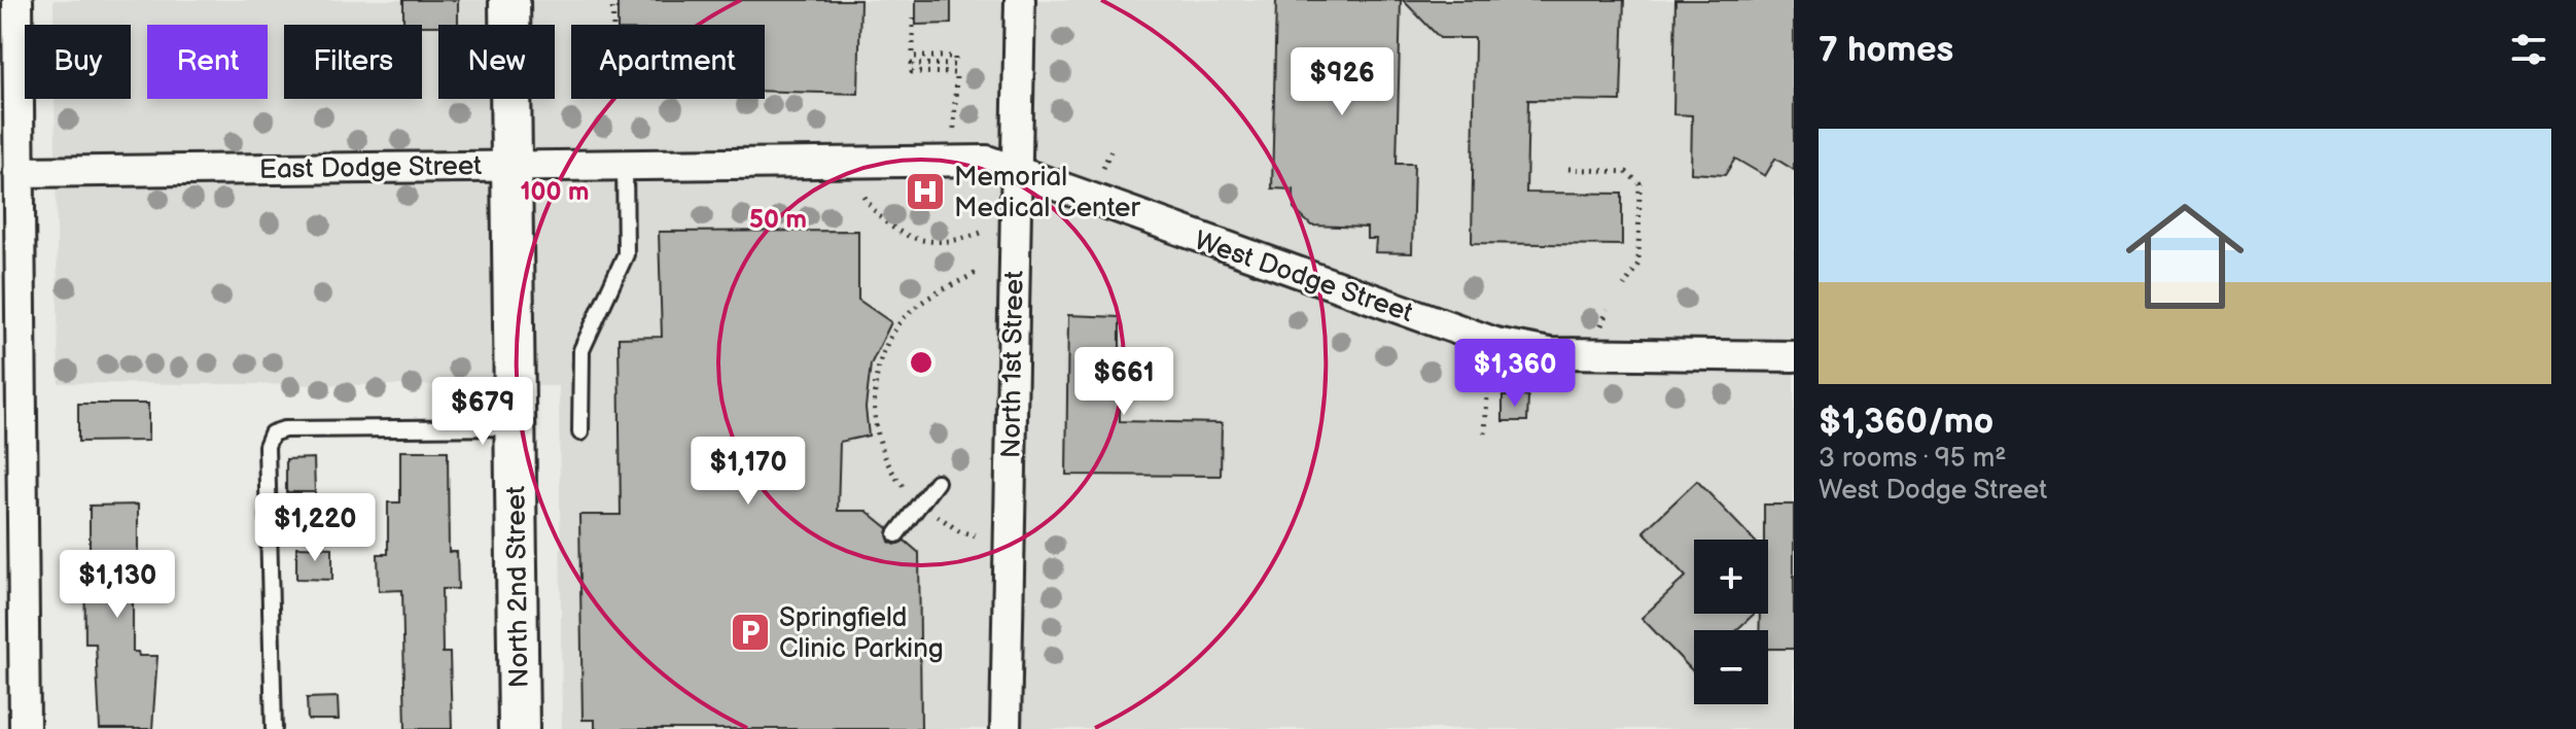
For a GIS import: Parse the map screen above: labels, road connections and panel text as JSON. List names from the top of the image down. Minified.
{"streets":{"main road":["North 2nd Street"],"street":["East Dodge Street","West Dodge Street","North 1st Street"]},"crossings":[["East Dodge Street","West Dodge Street"],["East Dodge Street","North 1st Street"],["East Dodge Street","North 2nd Street"],["West Dodge Street","North 1st Street"]],"places":{"hospital":["Memorial Medical Center"],"parking":["Springfield Clinic Parking"]},"page":{"heading":"7 homes","chip":["Buy","Rent","Filters","New","Apartment"],"price":["$926","$1,360","$661","$679","$1,170","$1,220","$1,130"],"list":[{"name":"$1,360/mo","note":"3 rooms · 95 m² · West Dodge Street"}],"map_buttons":["+","−"]},"rings":["100 m","50 m"]}
